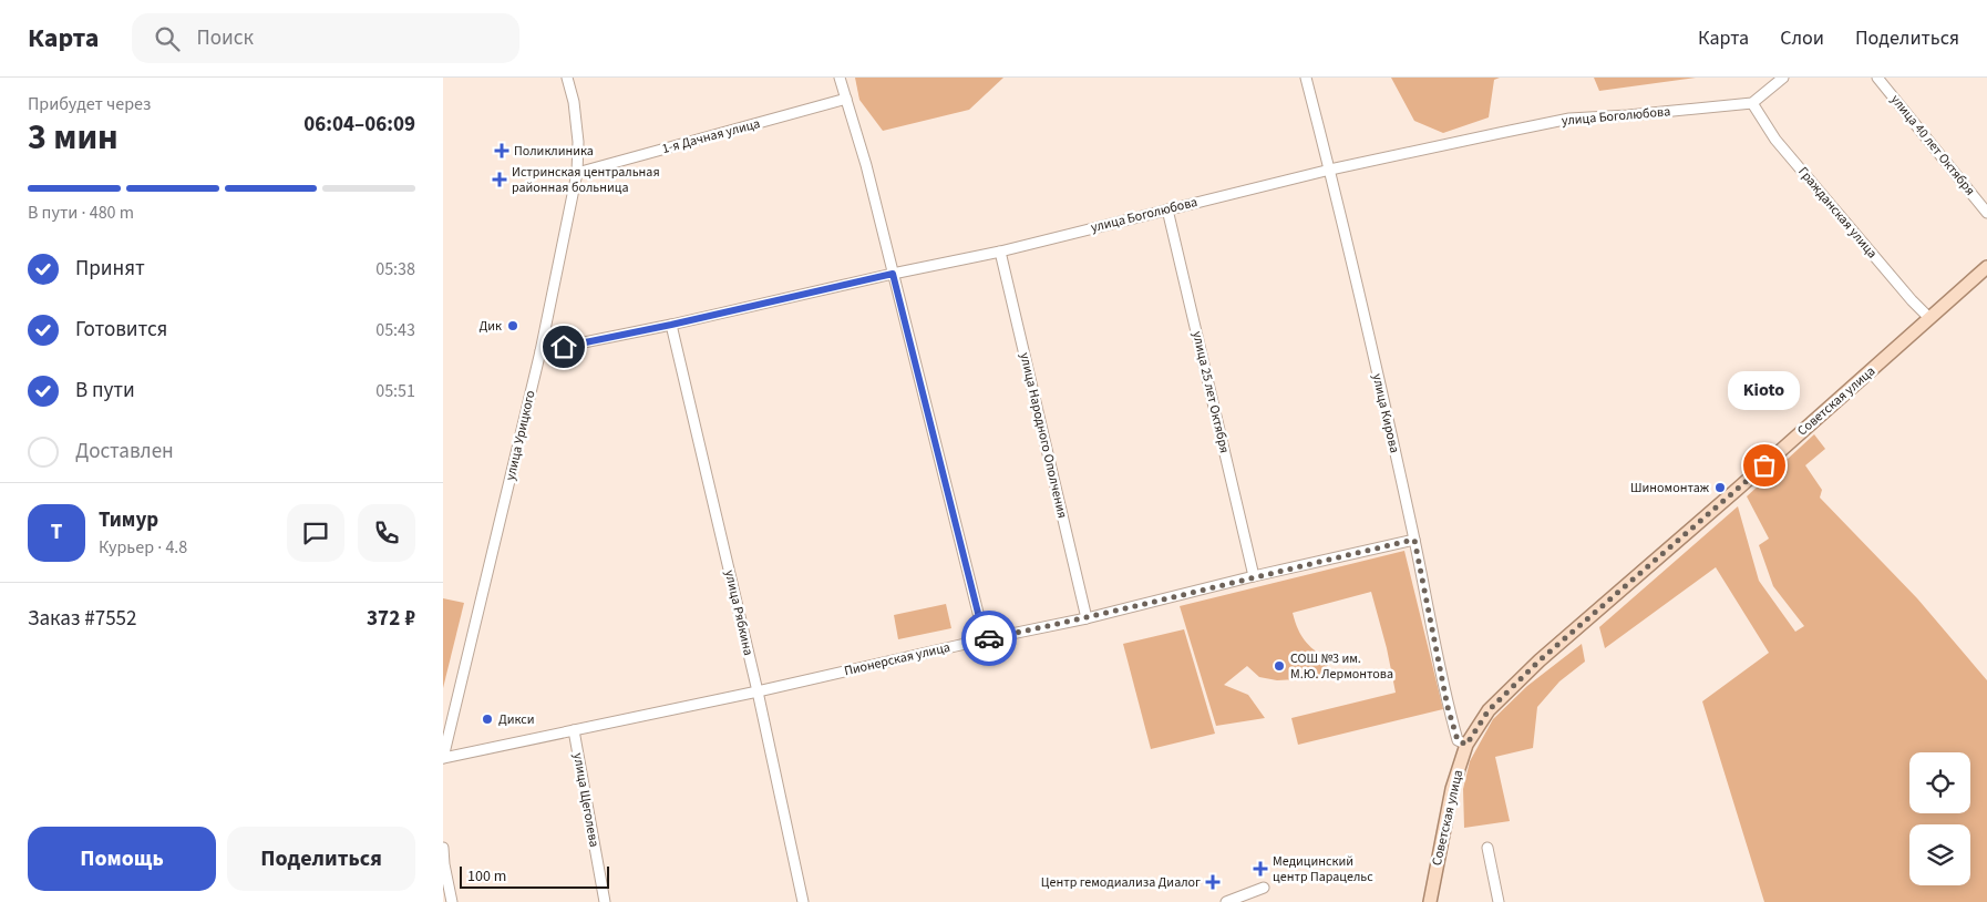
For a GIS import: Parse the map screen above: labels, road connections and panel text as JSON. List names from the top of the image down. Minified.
{"streets":{"main road":["Советская улица"],"street":["улица Боголюбова","1-я Дачная улица","улица 40 лет Октября","Гражданская улица","улица 25 лет Октября","улица Кирова","улица Урицкого","улица Народного Ополчения","улица Рябкина","Пионерская улица","улица Щеголева"]},"crossings":[["улица Боголюбова","Гражданская улица"],["улица Боголюбова","улица 25 лет Октября"],["улица Боголюбова","улица Кирова"],["улица Боголюбова","улица Урицкого"],["улица Боголюбова","улица Народного Ополчения"],["улица Боголюбова","улица Рябкина"],["1-я Дачная улица","улица Урицкого"],["Гражданская улица","Советская улица"],["улица 25 лет Октября","Пионерская улица"],["Советская улица","улица Кирова"],["улица Кирова","Пионерская улица"],["улица Урицкого","Пионерская улица"],["улица Народного Ополчения","Пионерская улица"],["улица Рябкина","Пионерская улица"],["Пионерская улица","улица Щеголева"]],"places":{"health":["Поликлиника","Истринская центральная районная больница","Медицинский центр Парацельс","Центр гемодиализа Диалог"],"other":["Дик","Kioto","Шиномонтаж","СОШ №3 им. М.Ю. Лермонтова","Дикси"]},"scale_bar":"100 m","page":{"header":"Карта","search":"Поиск","nav":["Карта","Слои","Поделиться"],"heading":["3 мин","Прибудет через","06:04–06:09"],"panel":["Тимур","Курьер · 4.8","Заказ #7552","372 ₽"],"bar":"В пути · 480 m","list":[["Принят","05:38"],["Готовится","05:43"],["В пути","05:51"],"Доставлен"],"bubble":"Kioto","round":"Т","buttons":["Помощь","Поделиться"],"scale":"100 m"}}
